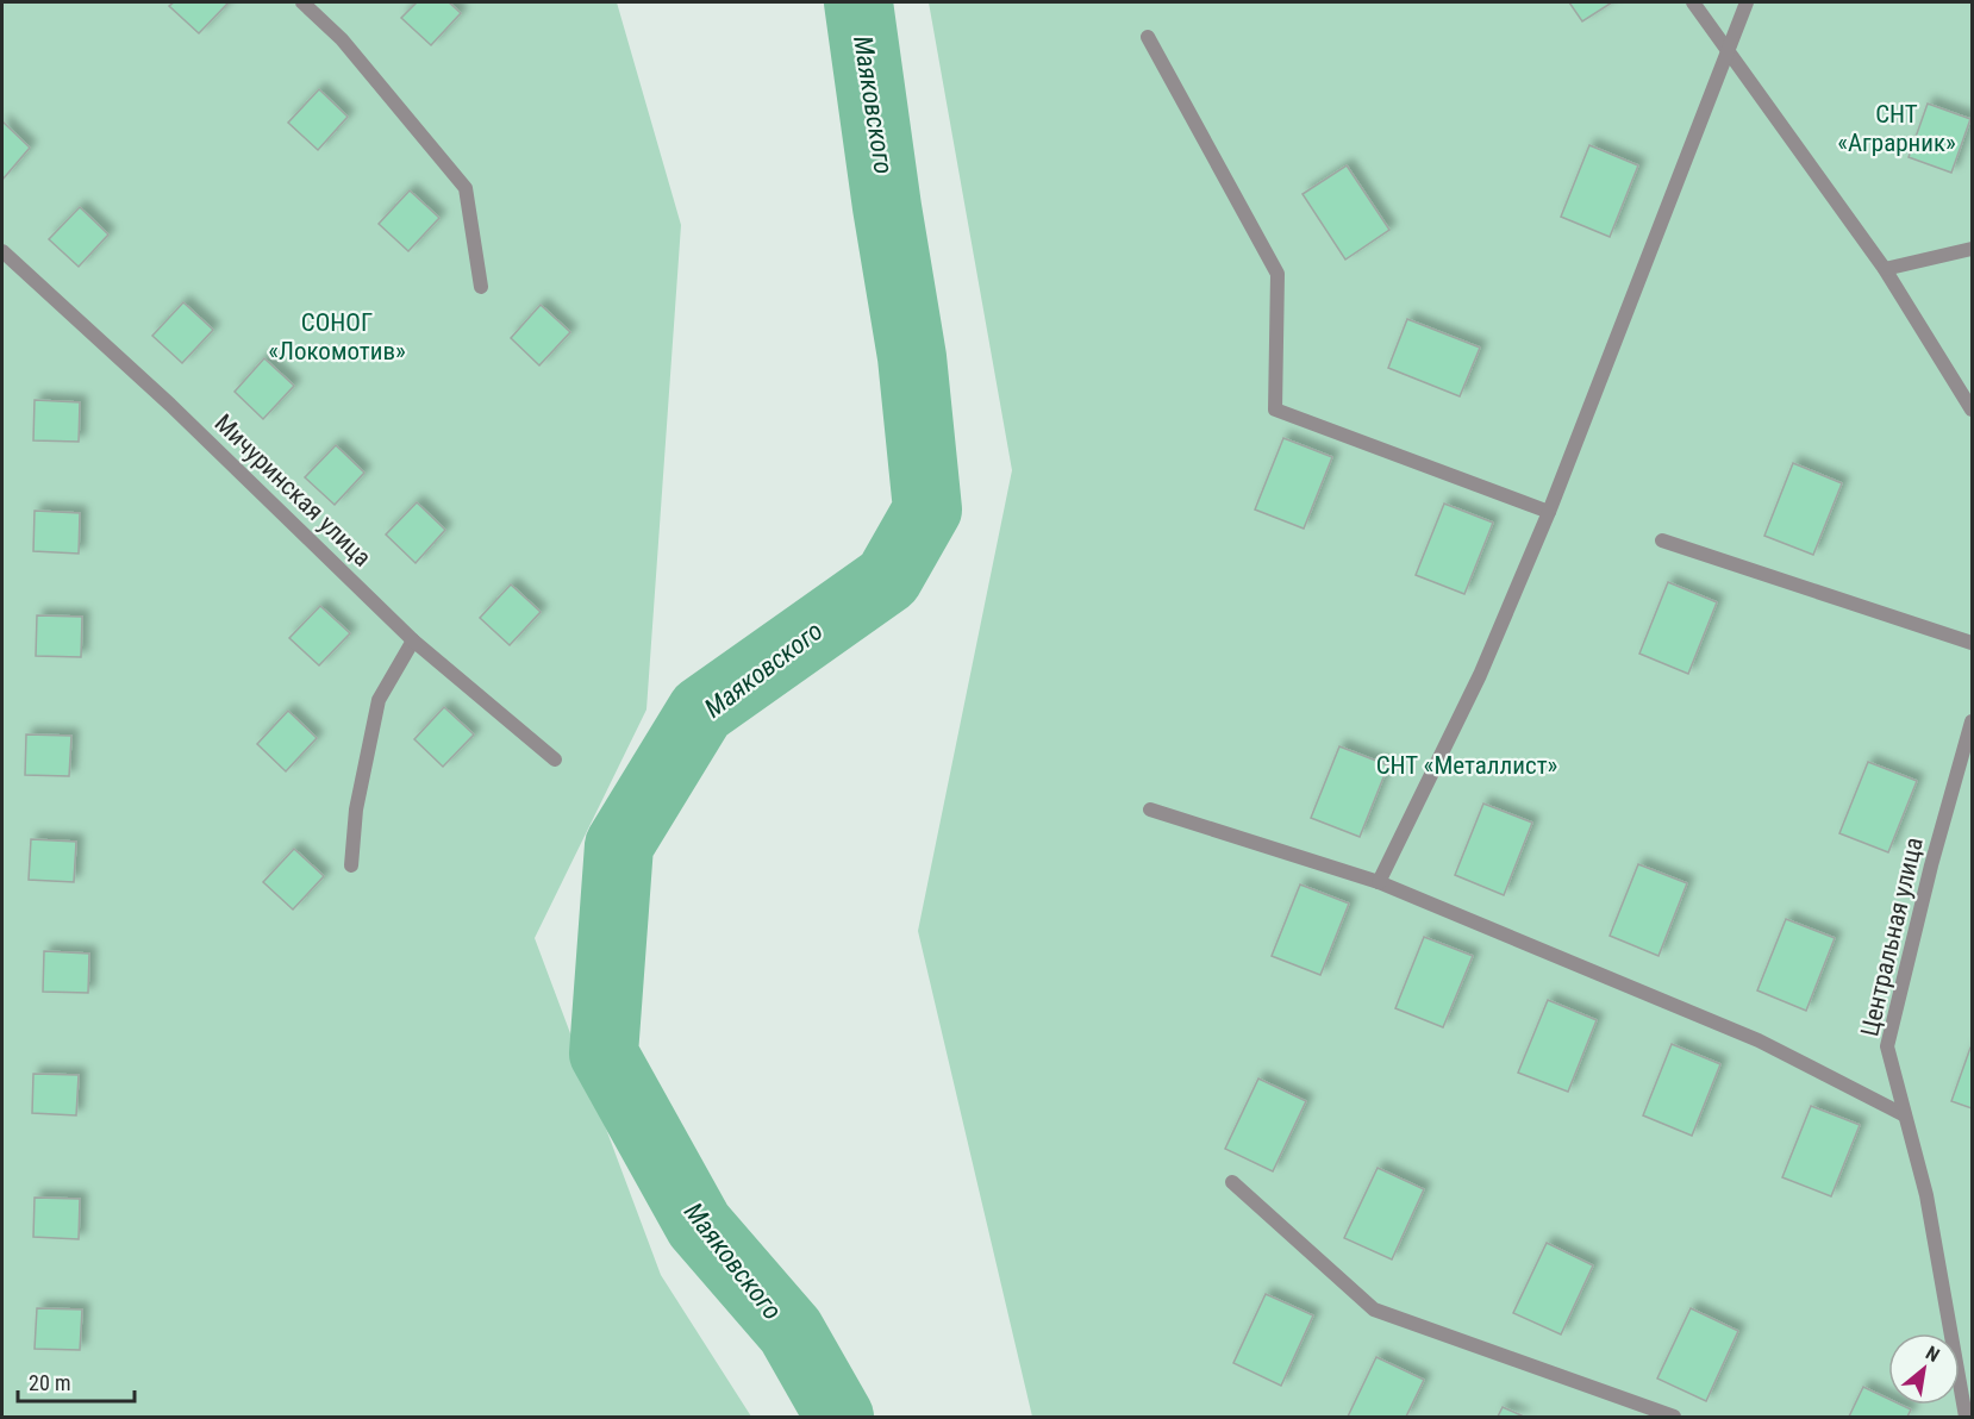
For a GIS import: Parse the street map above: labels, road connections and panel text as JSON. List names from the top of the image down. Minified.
{"streets":{"street":["Мичуринская улица","Центральная улица"]},"water":["Маяковского"],"parks":["СНТ «Аграрник»","СОНОГ «Локомотив»","СНТ «Металлист»"],"scale_bar":"20 m","north":"top right"}
